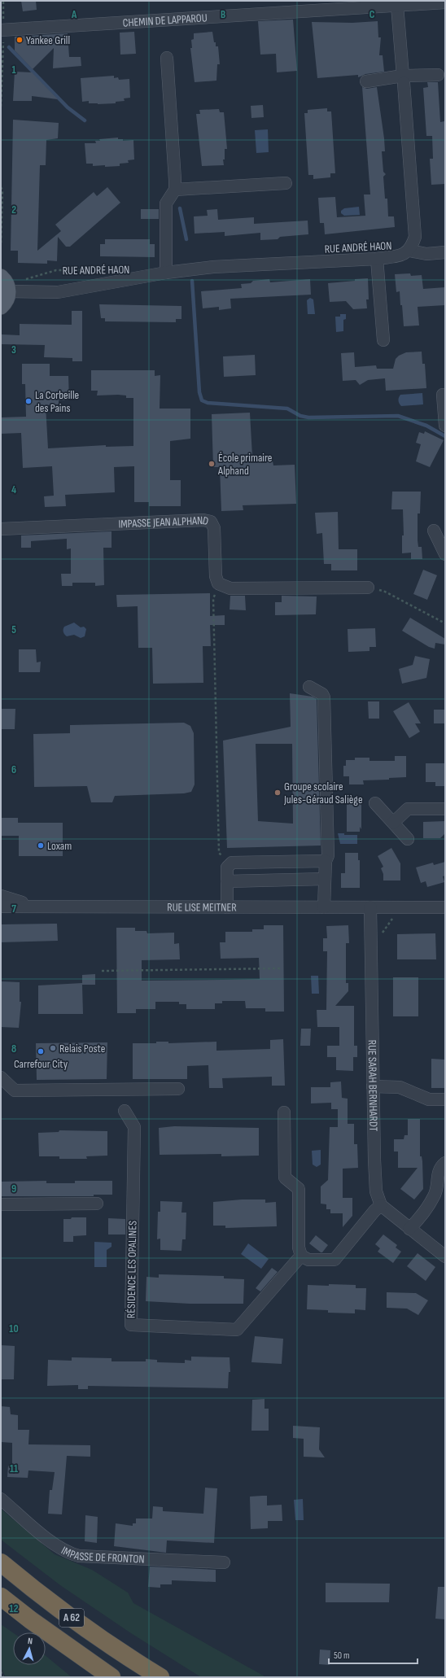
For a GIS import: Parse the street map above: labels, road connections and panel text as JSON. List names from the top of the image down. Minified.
{"streets":{"highway":["A 62"],"street":["CHEMIN DE LAPPAROU","RUE ANDRÉ HAON","IMPASSE JEAN ALPHAND","RUE LISE MEITNER","RUE SARAH BERNHARDT","RÉSIDENCE LES OPALINES","IMPASSE DE FRONTON"]},"crossings":[["RUE LISE MEITNER","RUE SARAH BERNHARDT"]],"places":["Yankee Grill","La Corbeille des Pains","École primaire Alphand","Groupe scolaire Jules-Géraud Saliège","Loxam","Relais Poste","Carrefour City"],"scale_bar":"50 m","north":"top","grid":{"columns":["A","B","C"],"rows":["1","2","3","4","5","6","7","8","9","10","11","12"]}}
